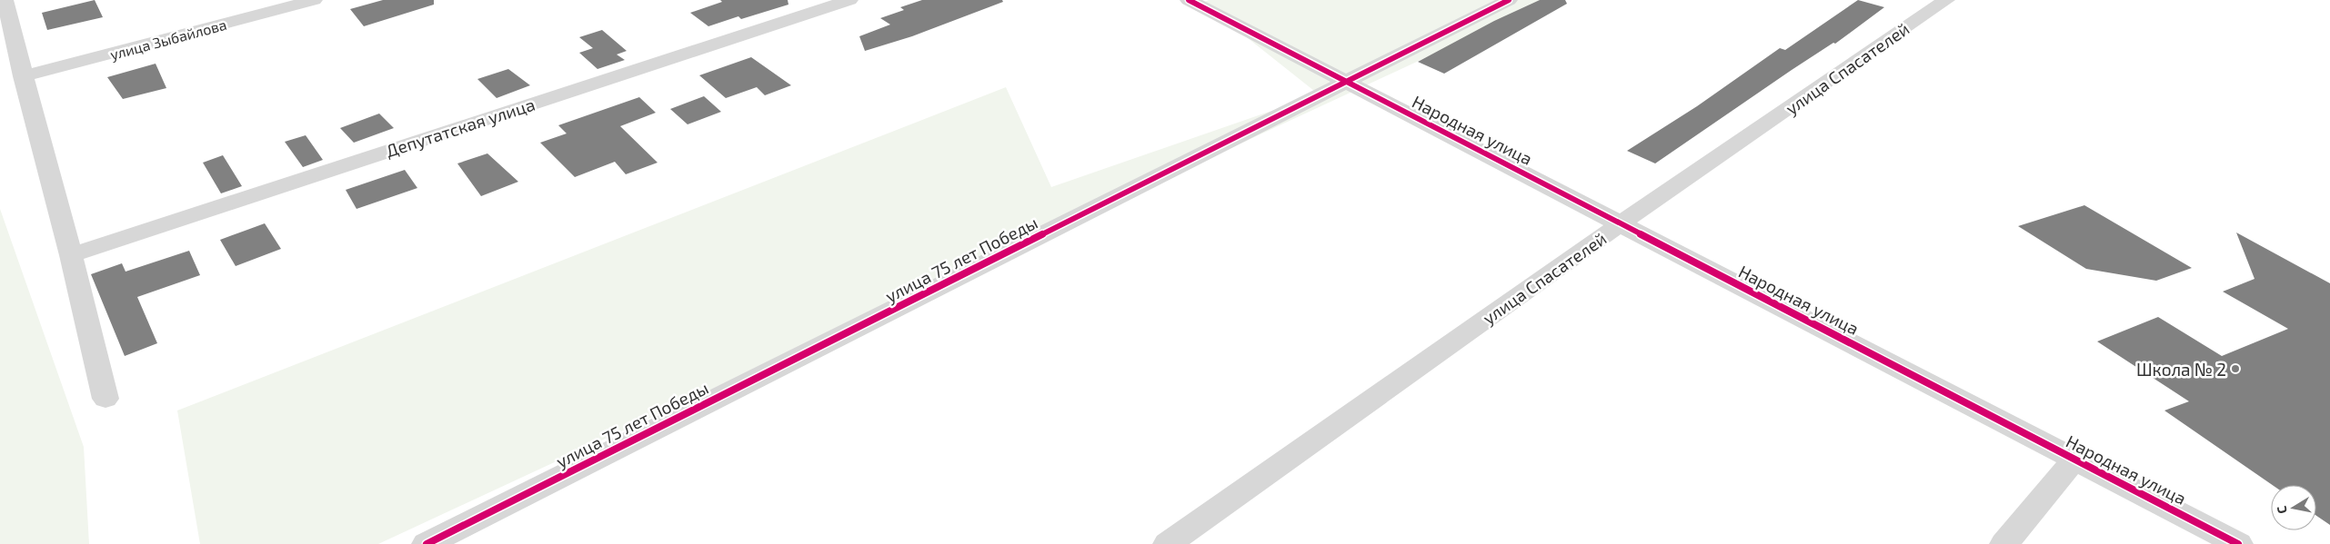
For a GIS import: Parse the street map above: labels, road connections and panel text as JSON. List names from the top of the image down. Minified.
{"streets":{"street":["улица Зыбайлова","улица Спасателей","Депутатская улица","Народная улица","улица 75 лет Победы"]},"crossings":[["улица Спасателей","Народная улица"],["Народная улица","улица 75 лет Победы"]],"places":["Школа № 2"],"north":"left"}
